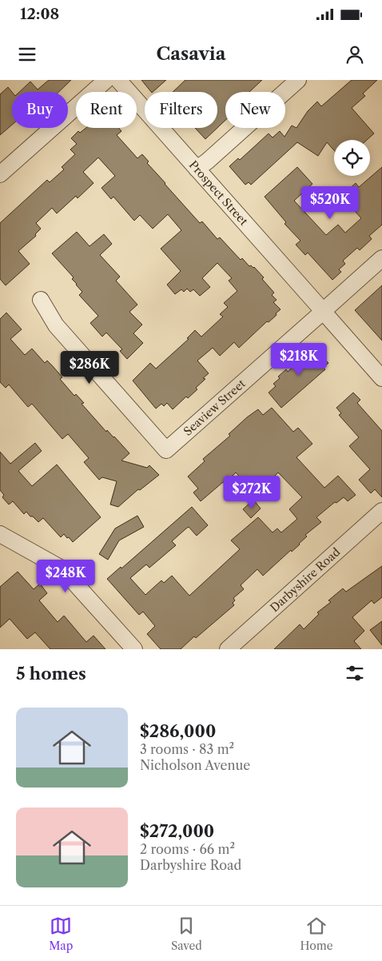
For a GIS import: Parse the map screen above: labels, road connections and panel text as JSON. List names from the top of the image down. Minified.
{"streets":{"street":["Prospect Street","Seaview Street","Darbyshire Road"]},"crossings":[["Prospect Street","Seaview Street"]],"page":{"status":"12:08","header":"Casavia","chip":["Buy","Rent","Filters","New"],"price":["$520K","$218K","$286K","$272K","$248K"],"heading":"5 homes","list":[{"name":"$286,000","note":"3 rooms · 83 m² · Nicholson Avenue"},{"name":"$272,000","note":"2 rooms · 66 m² · Darbyshire Road"}],"tabs":["Map","Saved","Home"]}}
